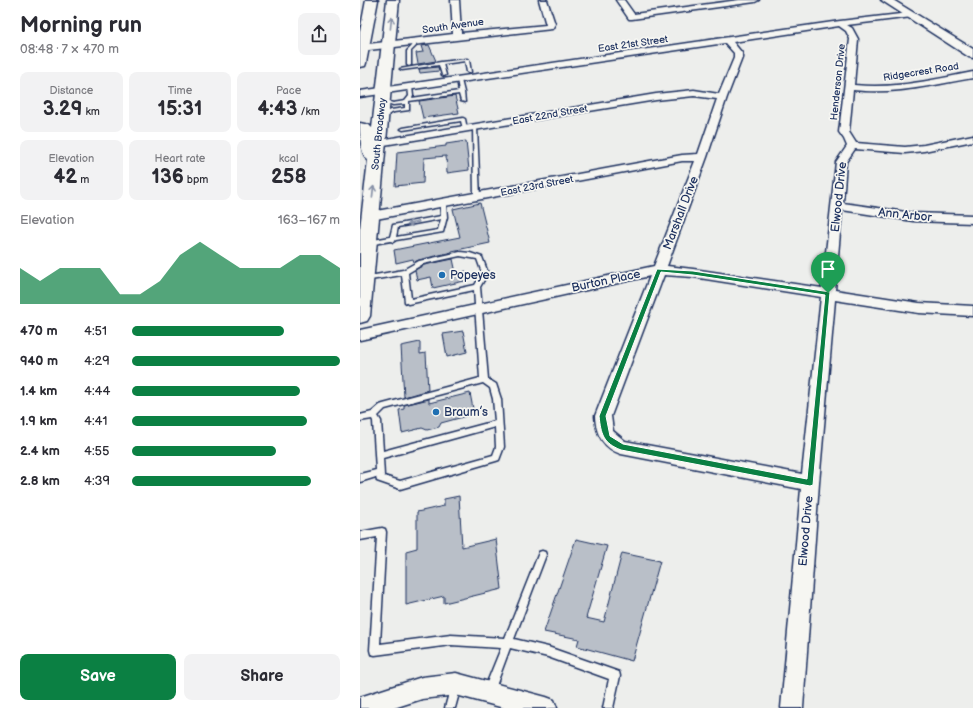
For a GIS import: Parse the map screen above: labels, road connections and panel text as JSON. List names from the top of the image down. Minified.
{"streets":{"main road":["South Broadway"],"street":["South Avenue","East 21st Street","Ridgecrest Road","Henderson Drive","East 22nd Street","East 23rd Street","Elwood Drive","Marshall Drive","Ann Arbor","Burton Place"]},"crossings":[["South Avenue","South Broadway"],["East 21st Street","Henderson Drive"],["East 21st Street","South Broadway"],["East 21st Street","Marshall Drive"],["Ridgecrest Road","Henderson Drive"],["Henderson Drive","Elwood Drive"],["East 22nd Street","South Broadway"],["East 22nd Street","Marshall Drive"],["South Broadway","East 23rd Street"],["East 23rd Street","Marshall Drive"],["Elwood Drive","Marshall Drive"],["Elwood Drive","Ann Arbor"],["Elwood Drive","Burton Place"],["Marshall Drive","Burton Place"]],"places":["Popeyes","Braum’s"],"page":{"heading":["Morning run","08:48 · 7 × 470 m"],"stats":[["Distance","3.29 km"],["Time","15:31"],["Pace","4:43 /km"],["Elevation","42 m"],["Heart rate","136 bpm"],["kcal","258"]],"chart":["Elevation","163–167 m"],"list":[{"name":"470 m","note":"4:51"},{"name":"940 m","note":"4:29"},{"name":"1.4 km","note":"4:44"},{"name":"1.9 km","note":"4:41"},{"name":"2.4 km","note":"4:55"},{"name":"2.8 km","note":"4:39"}],"buttons":["Save","Share"]}}
